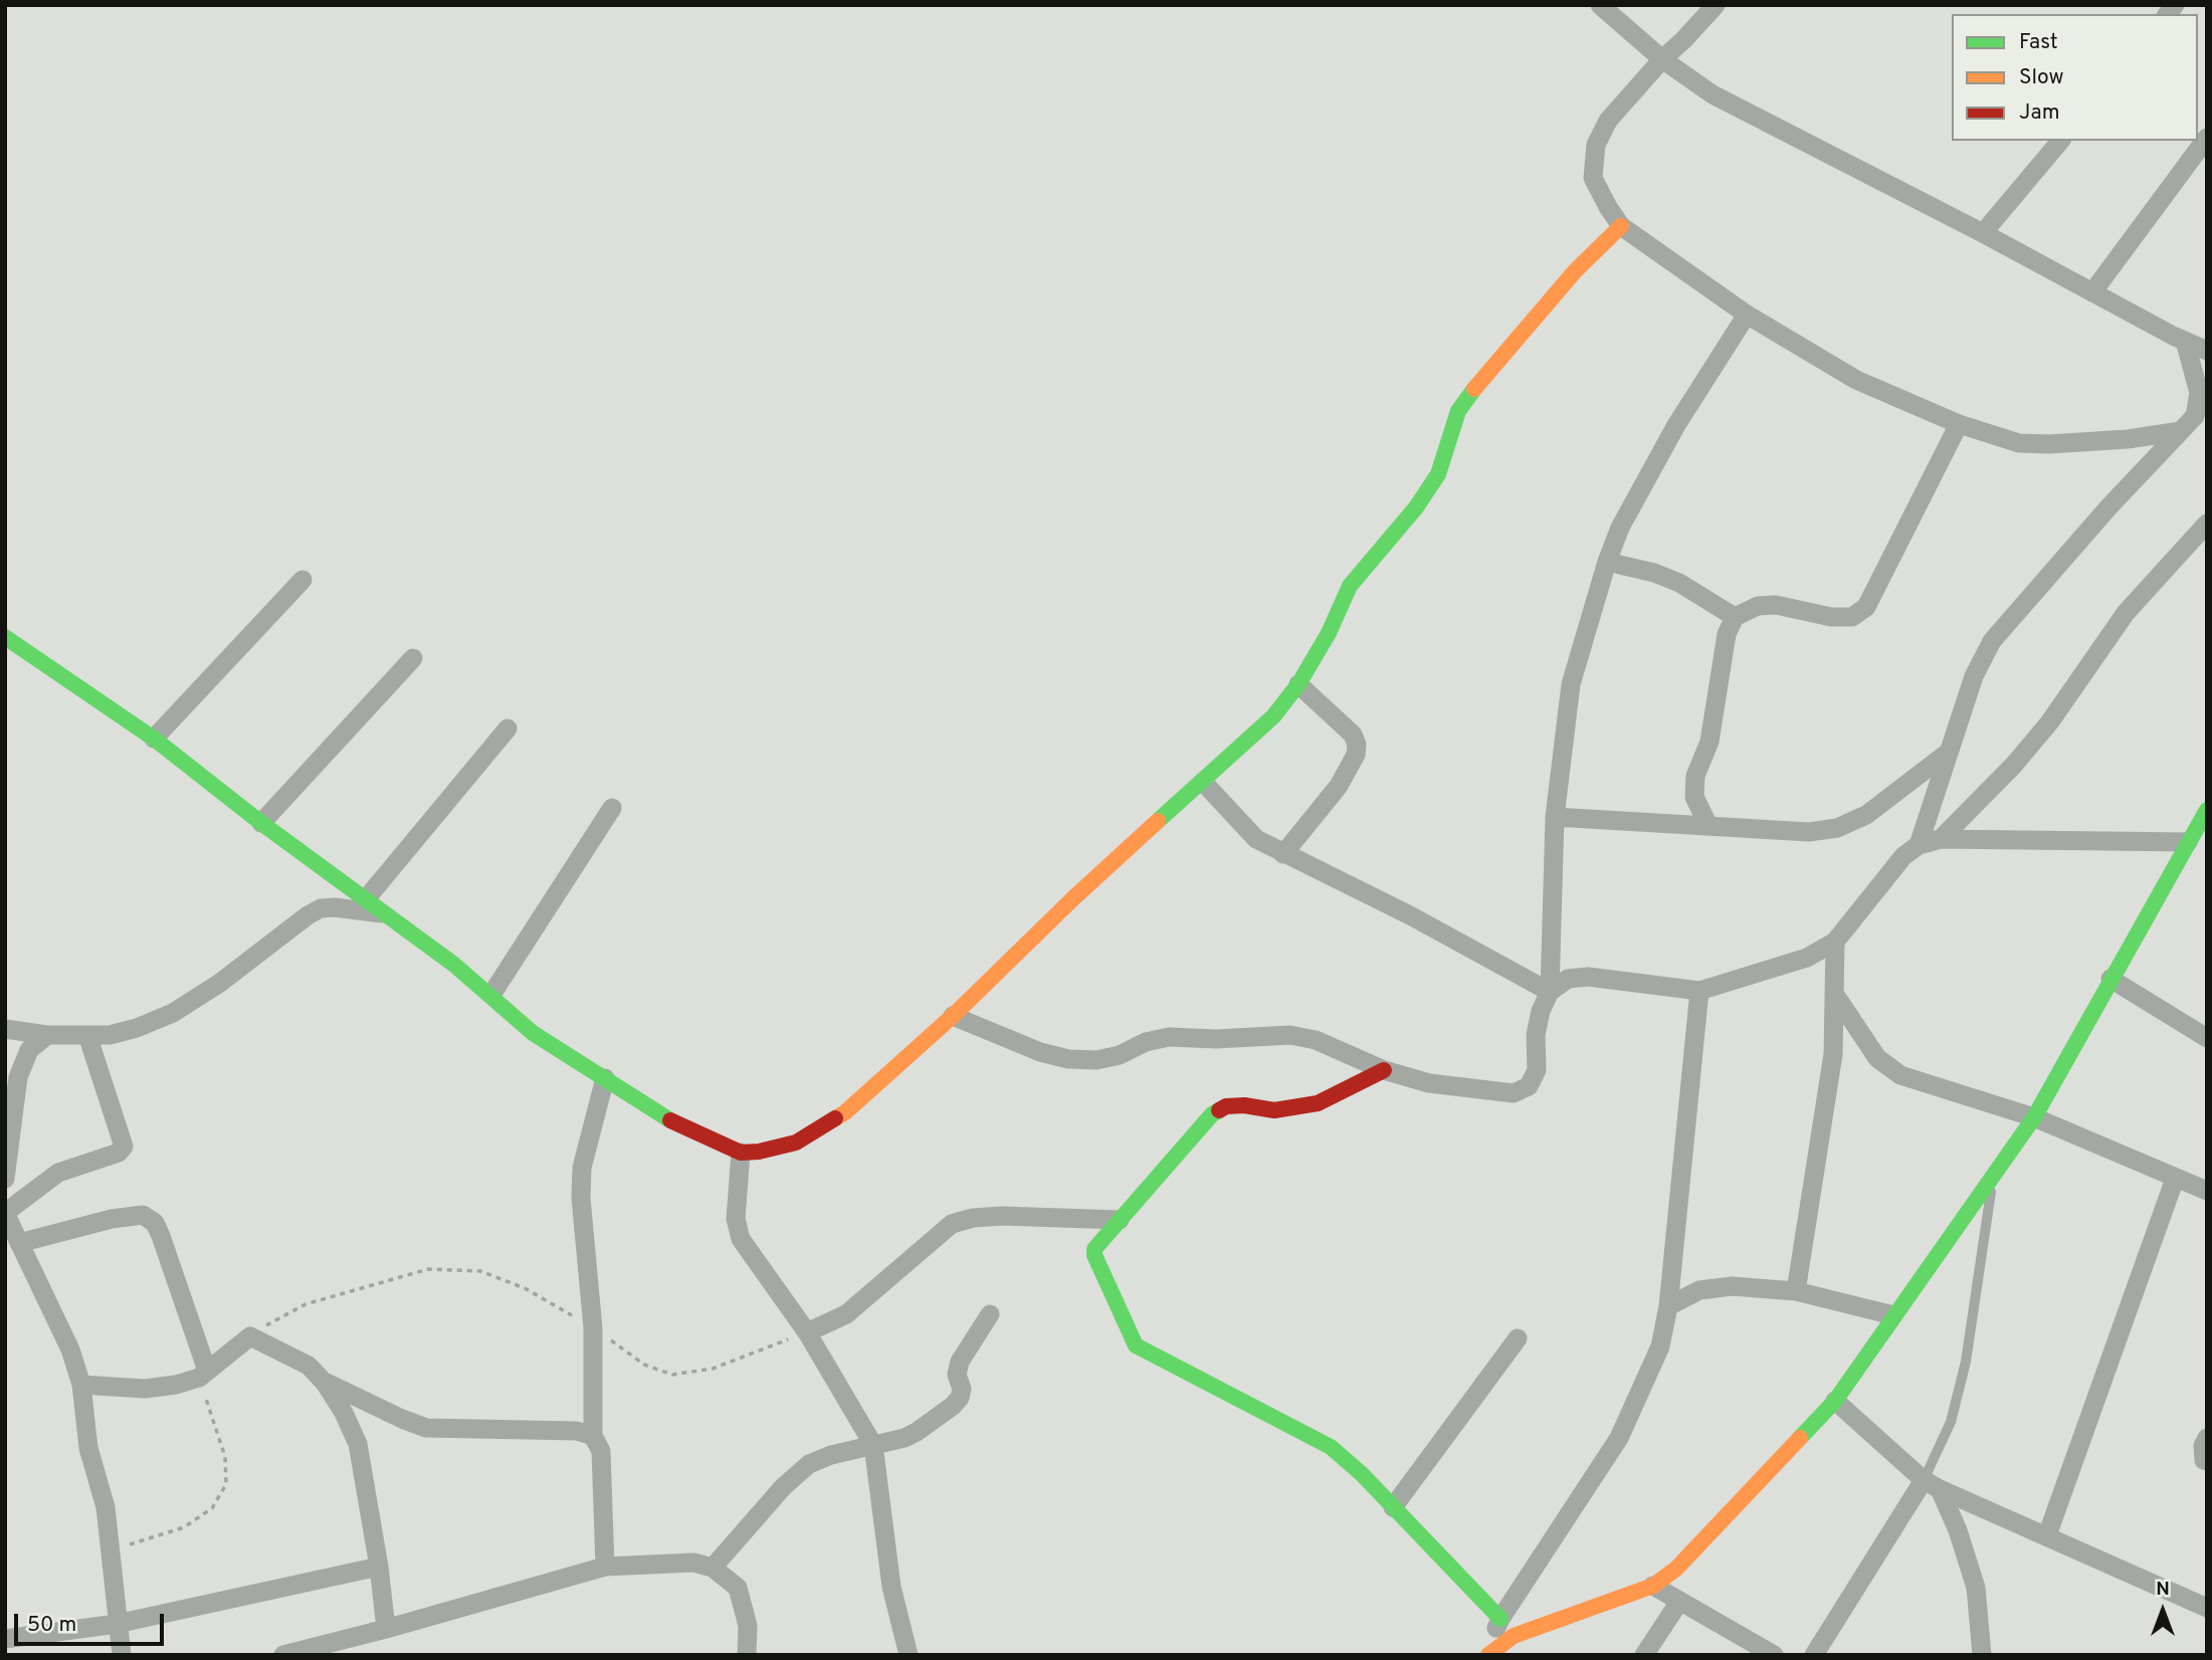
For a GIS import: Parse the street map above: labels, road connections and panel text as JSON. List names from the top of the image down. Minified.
{"legend":["Fast","Slow","Jam"],"scale_bar":"50 m","north":"top"}
